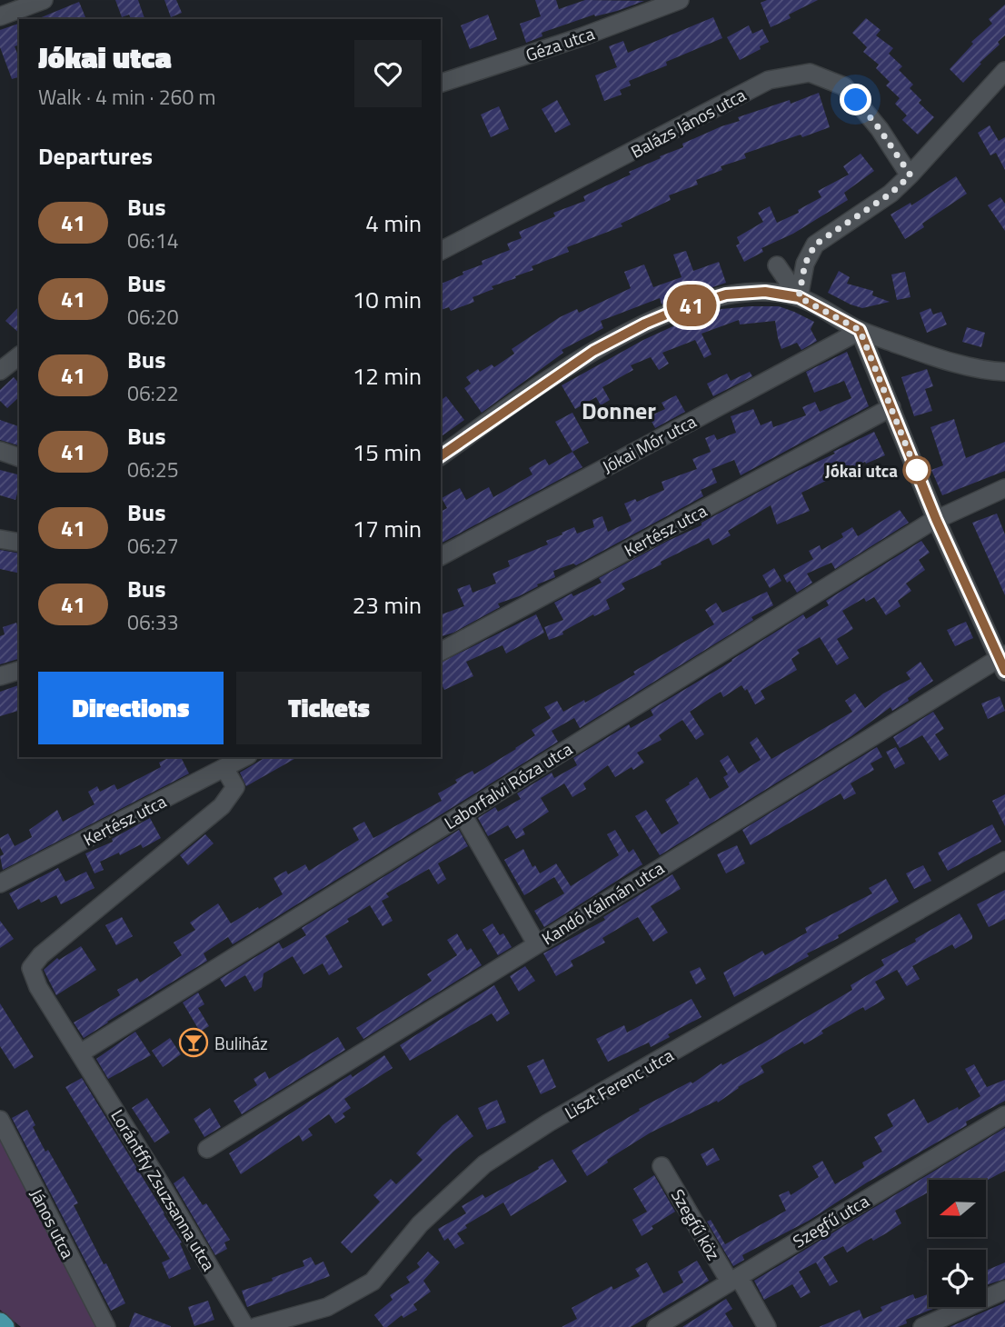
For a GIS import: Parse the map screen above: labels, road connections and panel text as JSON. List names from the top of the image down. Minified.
{"streets":{"street":["Géza utca","Balázs János utca","Jókai Mór utca","Kertész utca","Laborfalvi Róza utca","Kandó Kálmán utca","Liszt Ferenc utca","Lorántffy Zsuzsanna utca","Szegfű utca","János utca","Szegfű köz"]},"crossings":[["Kertész utca","Lorántffy Zsuzsanna utca"],["Laborfalvi Róza utca","Lorántffy Zsuzsanna utca"],["Szegfű utca","Szegfű köz"]],"districts":["Donner"],"places":{"other":["Jókai utca"],"bar":["Buliház"]},"lines":["bus line 41"],"north":"left","page":{"on_map":"41","heading":[["Jókai utca","Walk · 4 min · 260 m"],"Departures"],"list":[{"mark":"41","name":"Bus","note":"06:14","value":"4 min"},{"mark":"41","name":"Bus","note":"06:20","value":"10 min"},{"mark":"41","name":"Bus","note":"06:22","value":"12 min"},{"mark":"41","name":"Bus","note":"06:25","value":"15 min"},{"mark":"41","name":"Bus","note":"06:27","value":"17 min"},{"mark":"41","name":"Bus","note":"06:33","value":"23 min"}],"buttons":["Directions","Tickets"]}}
